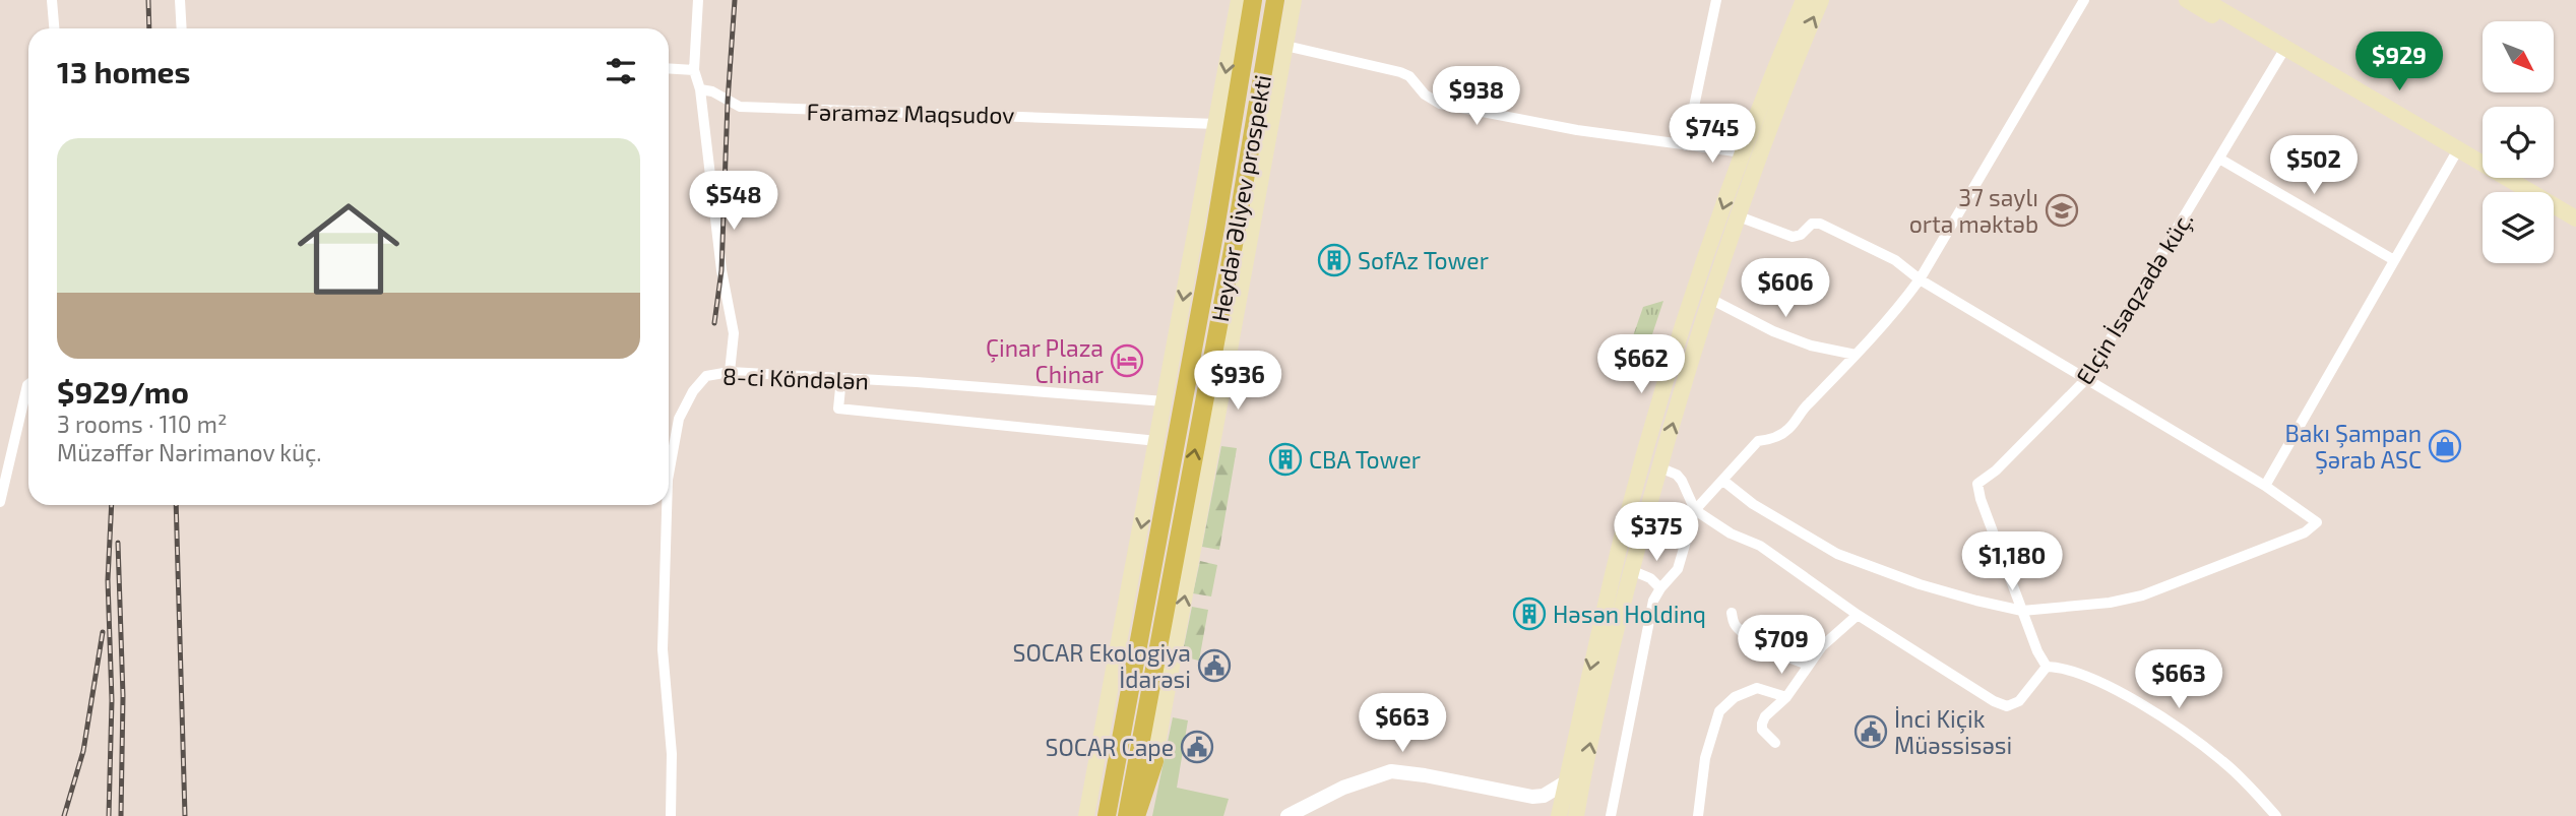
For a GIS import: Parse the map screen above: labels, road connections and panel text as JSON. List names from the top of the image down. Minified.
{"streets":{"highway":["Heydər Əliyev prospekti"],"street":["Fəraməz Maqsudov","Elçin İsaqzadə küç.","8-ci Köndələn"]},"places":{"school or university":["37 saylı orta məktəb"],"building":["SofAz Tower","CBA Tower","Həsən Holdinq"],"hotel":["Çinar Plaza Chinar"],"shop":["Bakı Şampan Şərab ASC"],"public building":["SOCAR Ekologiya İdarəsi","İnci Kiçik Müəssisəsi","SOCAR Cape"]},"north":"bottom right","page":{"heading":"13 homes","price":["$929","$938","$745","$502","$548","$606","$662","$936","$375","$1,180","$709","$663","$663"],"list":[{"name":"$929/mo","note":"3 rooms · 110 m² · Müzəffər Nərimanov küç."}]}}
